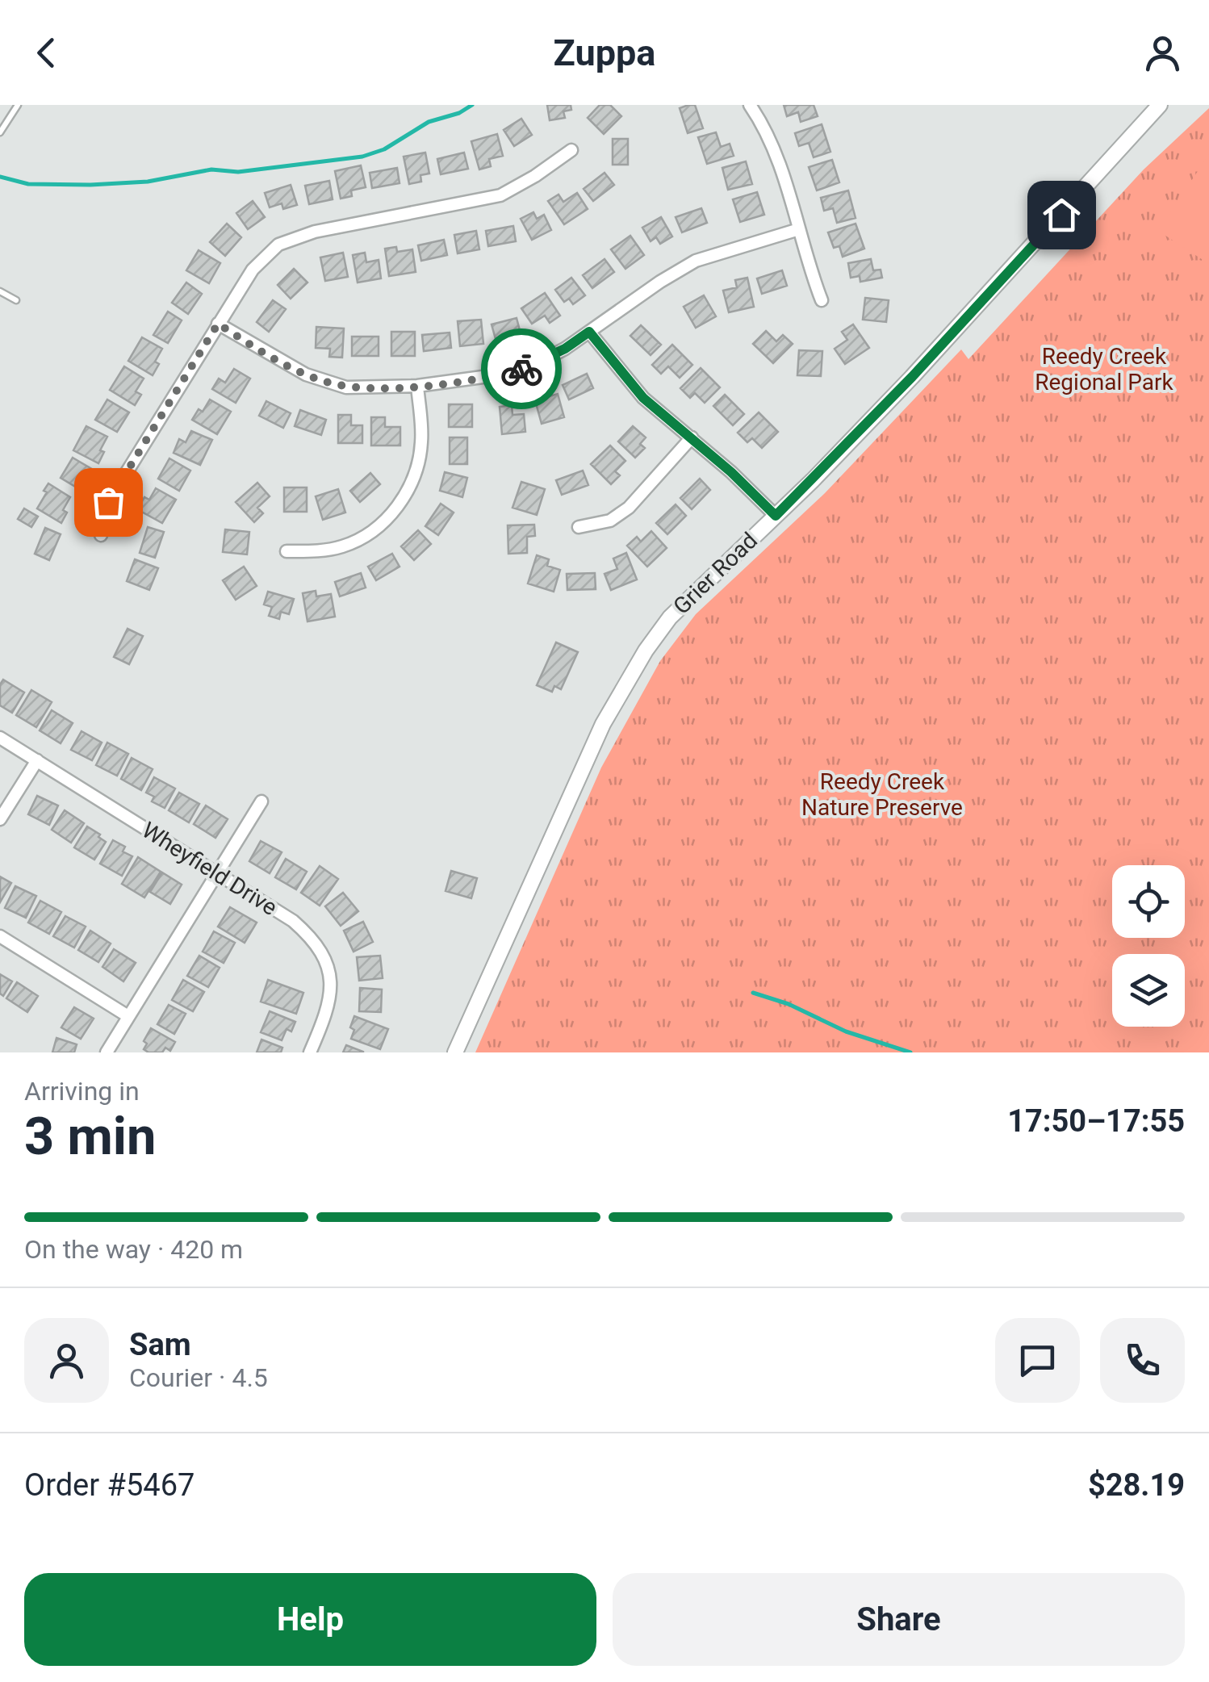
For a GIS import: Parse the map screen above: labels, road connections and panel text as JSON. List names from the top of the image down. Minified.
{"streets":{"street":["Grier Road","Wheyfield Drive"]},"parks":["Reedy Creek Regional Park","Reedy Creek Nature Preserve"],"page":{"header":"Zuppa","heading":["3 min","Arriving in","17:50–17:55"],"panel":["Sam","Courier · 4.5","Order #5467","$28.19"],"bar":"On the way · 420 m","buttons":["Help","Share"]}}
